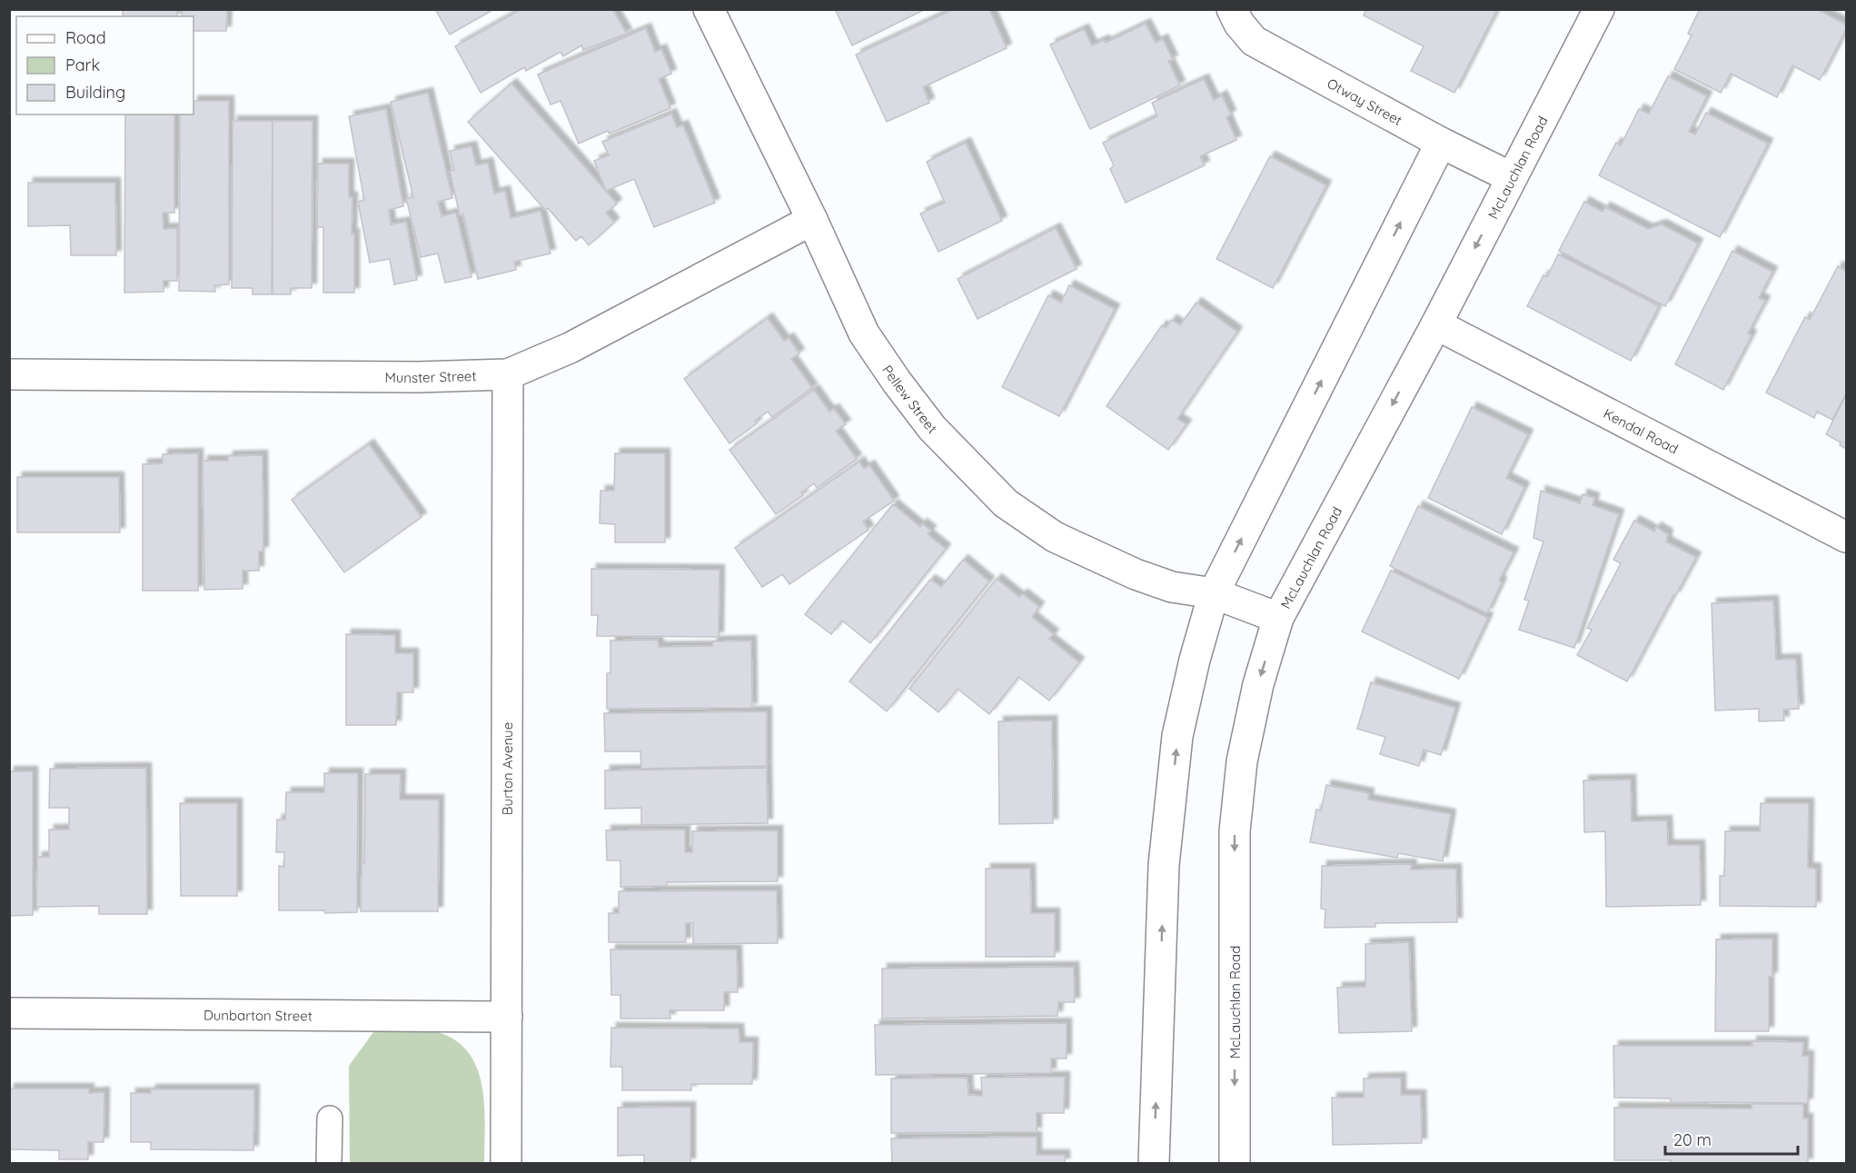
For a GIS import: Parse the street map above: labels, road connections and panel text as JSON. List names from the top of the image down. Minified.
{"streets":{"street":["Otway Street","McLauchlan Road","Munster Street","Pellew Street","Kendal Road","Burton Avenue","Dunbarton Street"]},"crossings":[["Otway Street","McLauchlan Road"],["McLauchlan Road","Pellew Street"],["McLauchlan Road","Kendal Road"],["Munster Street","Pellew Street"],["Munster Street","Burton Avenue"],["Burton Avenue","Dunbarton Street"]],"legend":["Road","Park","Building"],"scale_bar":"20 m"}
